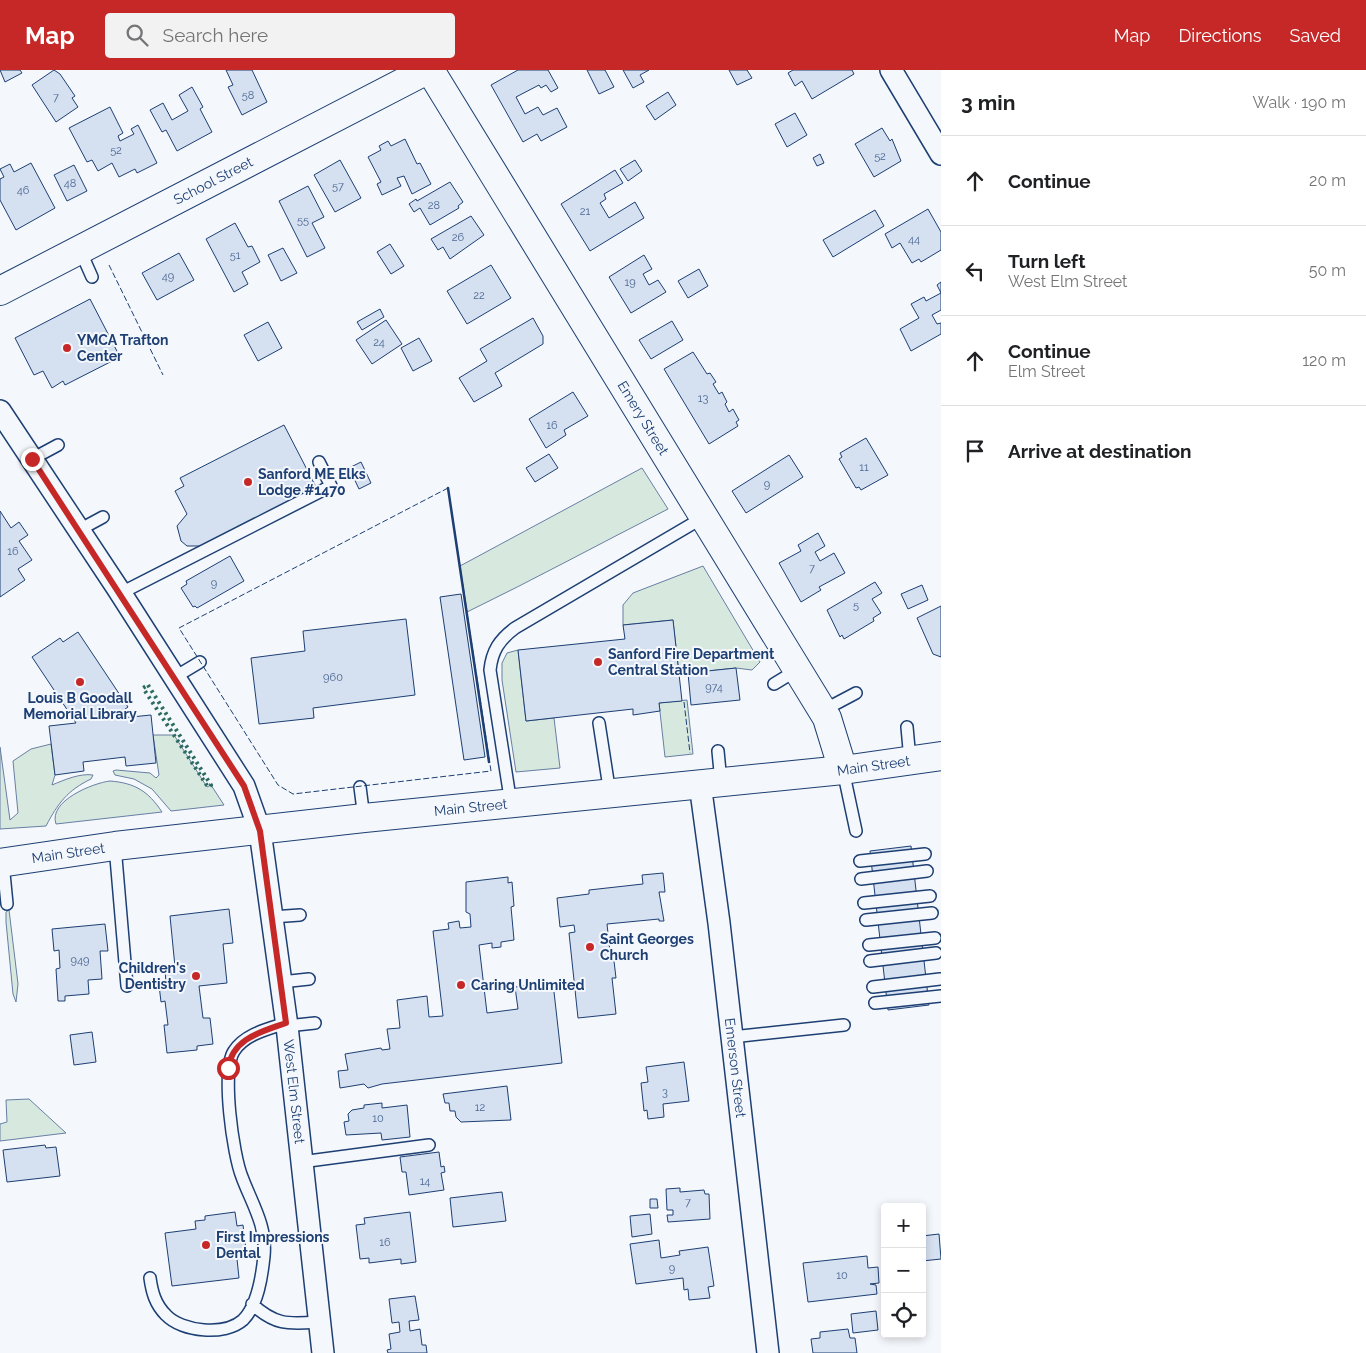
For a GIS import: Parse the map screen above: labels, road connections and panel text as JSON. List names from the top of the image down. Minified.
{"streets":{"main road":["School Street","Emery Street","Main Street"],"street":["Emerson Street","West Elm Street"]},"crossings":[["School Street","Emery Street"],["Emery Street","Main Street"],["Main Street","Emerson Street"],["Main Street","West Elm Street"]],"places":["YMCA Trafton Center","Sanford ME Elks Lodge #1470","Sanford Fire Department Central Station","Louis B Goodall Memorial Library","Saint Georges Church","Children's Dentistry","Caring Unlimited","First Impressions Dental"],"house_numbers":["58","7","52","52","48","57","46","28","21","55","26","44","51","49","19","22","24","13","16","11","9","16","7","9","5","960","974","949","3","12","10","14","7","16","9","10"],"page":{"header":"Map","search":"Search here","nav":["Map","Directions","Saved"],"heading":["3 min","Walk · 190 m"],"list":[["Continue","20 m"],["Turn left","West Elm Street","50 m"],["Continue","Elm Street","120 m"],"Arrive at destination"],"map_buttons":["+","−"]}}
